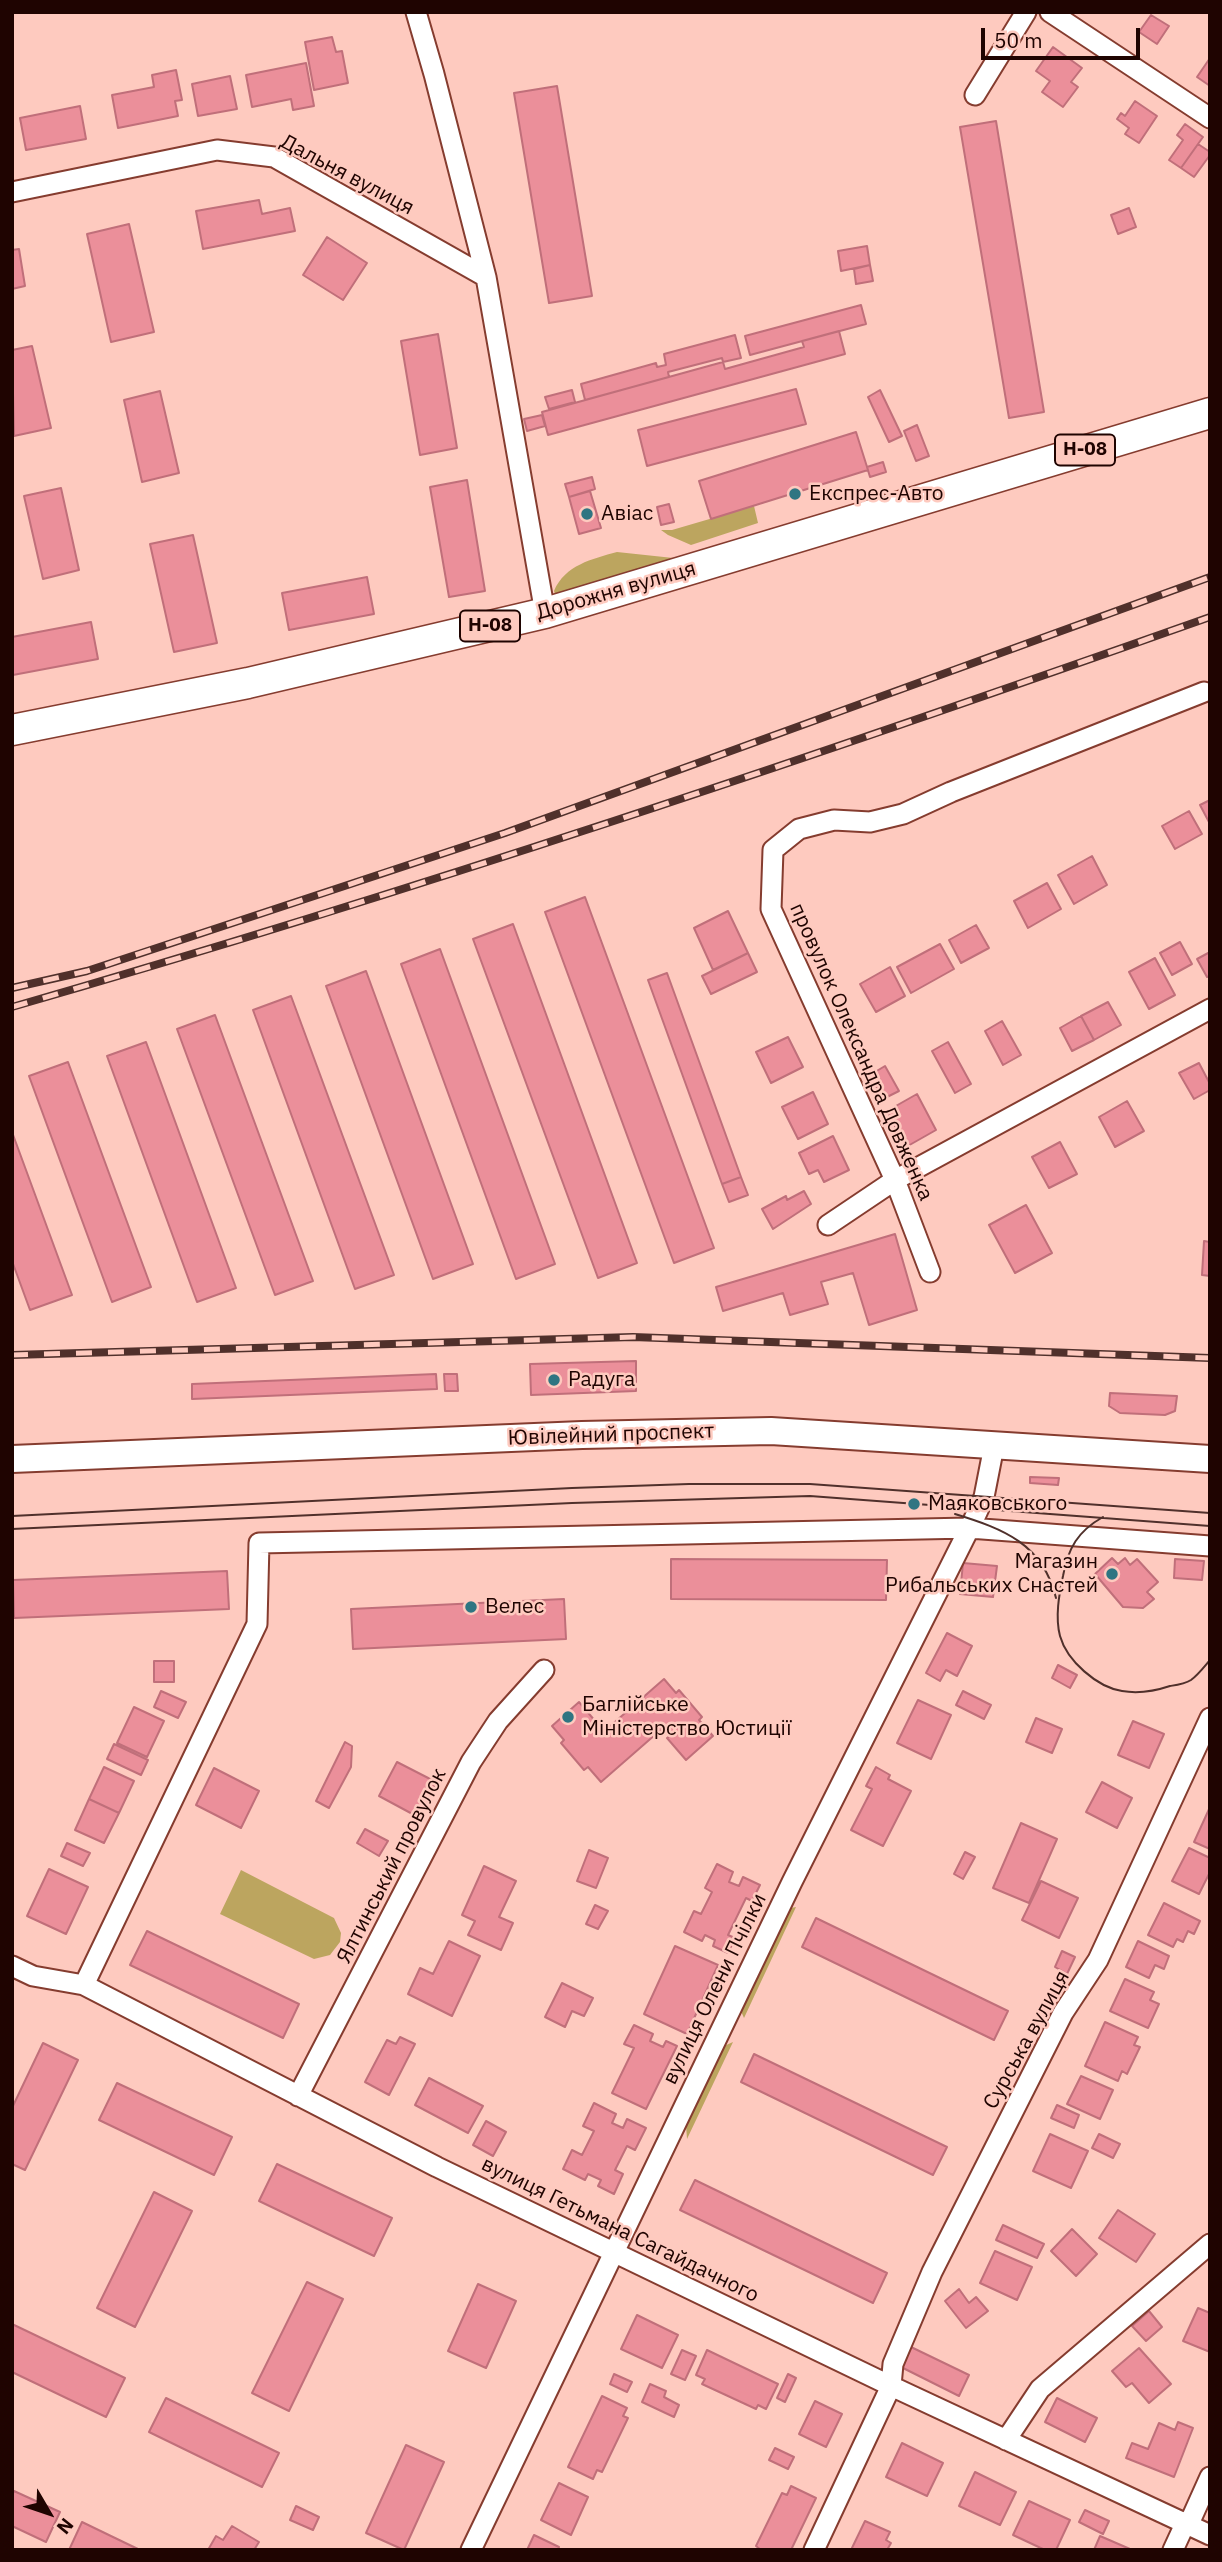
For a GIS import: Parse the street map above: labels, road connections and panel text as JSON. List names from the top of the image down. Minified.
{"streets":{"main road":["Н-08","Дорожня вулиця","Ювілейний проспект"],"street":["Дальня вулиця","провулок Олександра Довженка","Ялтинський провулок","вулиця Олени Пчілки","Сурська вулиця","вулиця Гетьмана Сагайдачного"]},"crossings":[["Ювілейний проспект","вулиця Олени Пчілки"],["Ялтинський провулок","вулиця Гетьмана Сагайдачного"],["вулиця Олени Пчілки","вулиця Гетьмана Сагайдачного"],["Сурська вулиця","вулиця Гетьмана Сагайдачного"]],"places":["Експрес-Авто","Авіас","Радуга","Маяковського","Магазин Рибальських Снастей","Велес","Баглійське Міністерство Юстиції"],"scale_bar":"50 m","north":"bottom right"}
